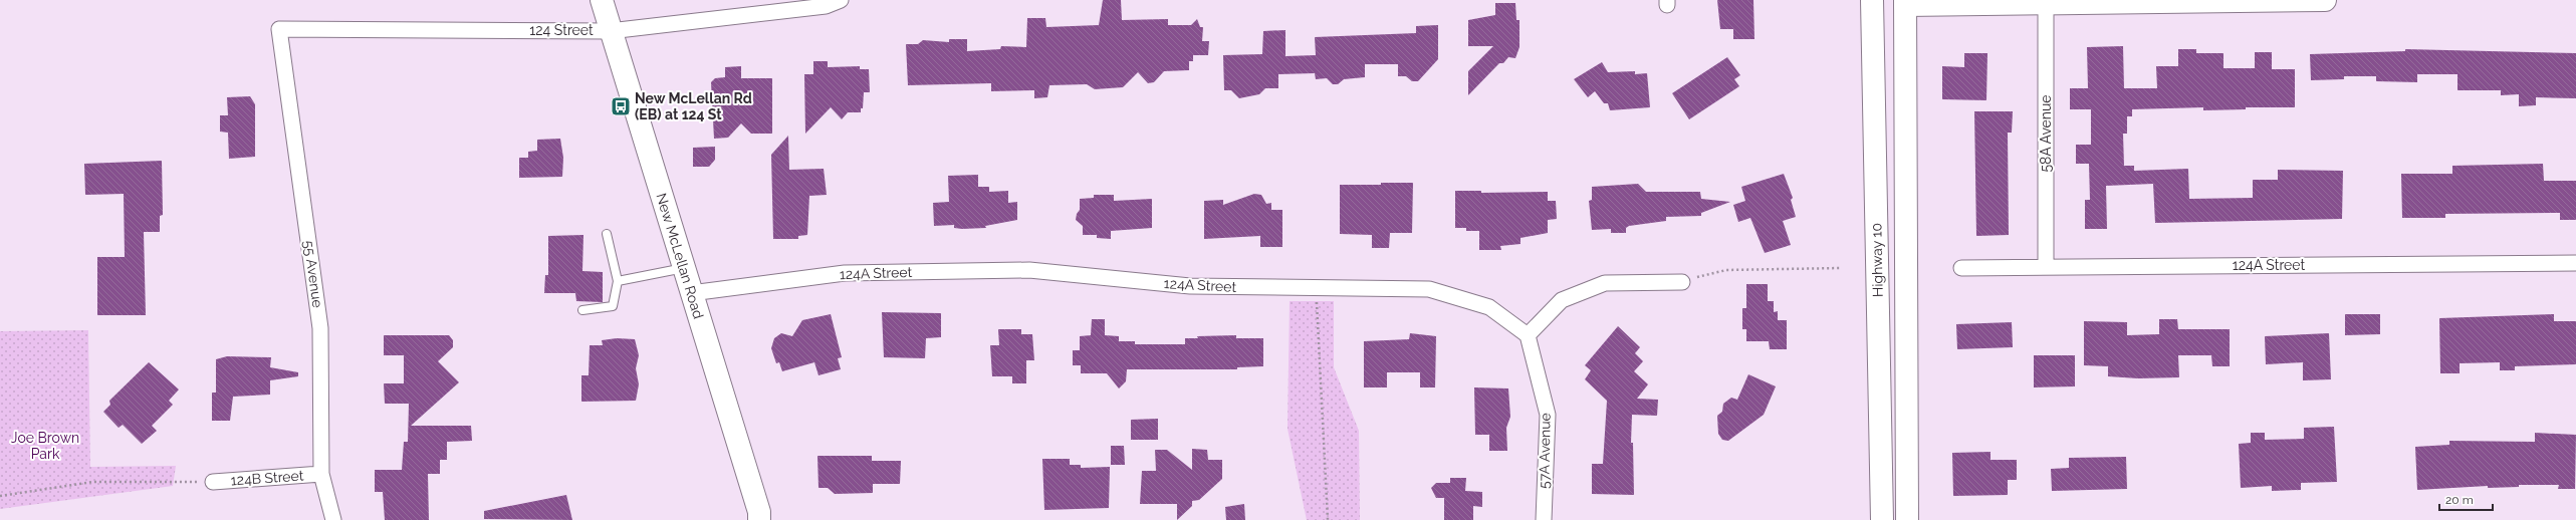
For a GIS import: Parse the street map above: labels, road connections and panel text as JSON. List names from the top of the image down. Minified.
{"streets":{"main road":["New McLellan Road","Highway 10"],"street":["124 Street","58A Avenue","124A Street","55 Avenue","57A Avenue","124B Street"]},"crossings":[["124 Street","New McLellan Road"],["124 Street","55 Avenue"],["58A Avenue","124A Street"],["New McLellan Road","124A Street"],["124A Street","57A Avenue"],["55 Avenue","124B Street"]],"parks":["Joe Brown Park"],"places":{"bus stop":["New McLellan Rd (EB) at 124 St"]},"scale_bar":"20 m"}
